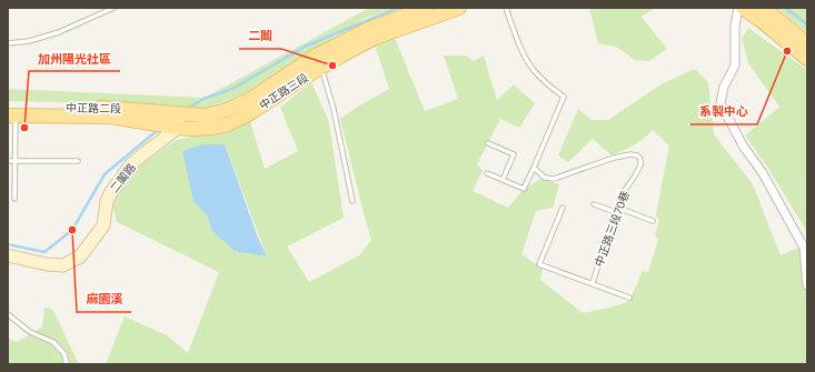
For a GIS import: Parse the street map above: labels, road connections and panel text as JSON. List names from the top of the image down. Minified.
{"streets":{"main road":["中正路三段","中正路二段"],"street":["二鬮路"],"lane":["中正路三段70巷"]},"crossings":[["中正路三段","中正路二段"],["中正路三段","二鬮路"],["中正路二段","二鬮路"]],"places":["系製中心","二鬮","加州陽光社區","麻園溪"]}
